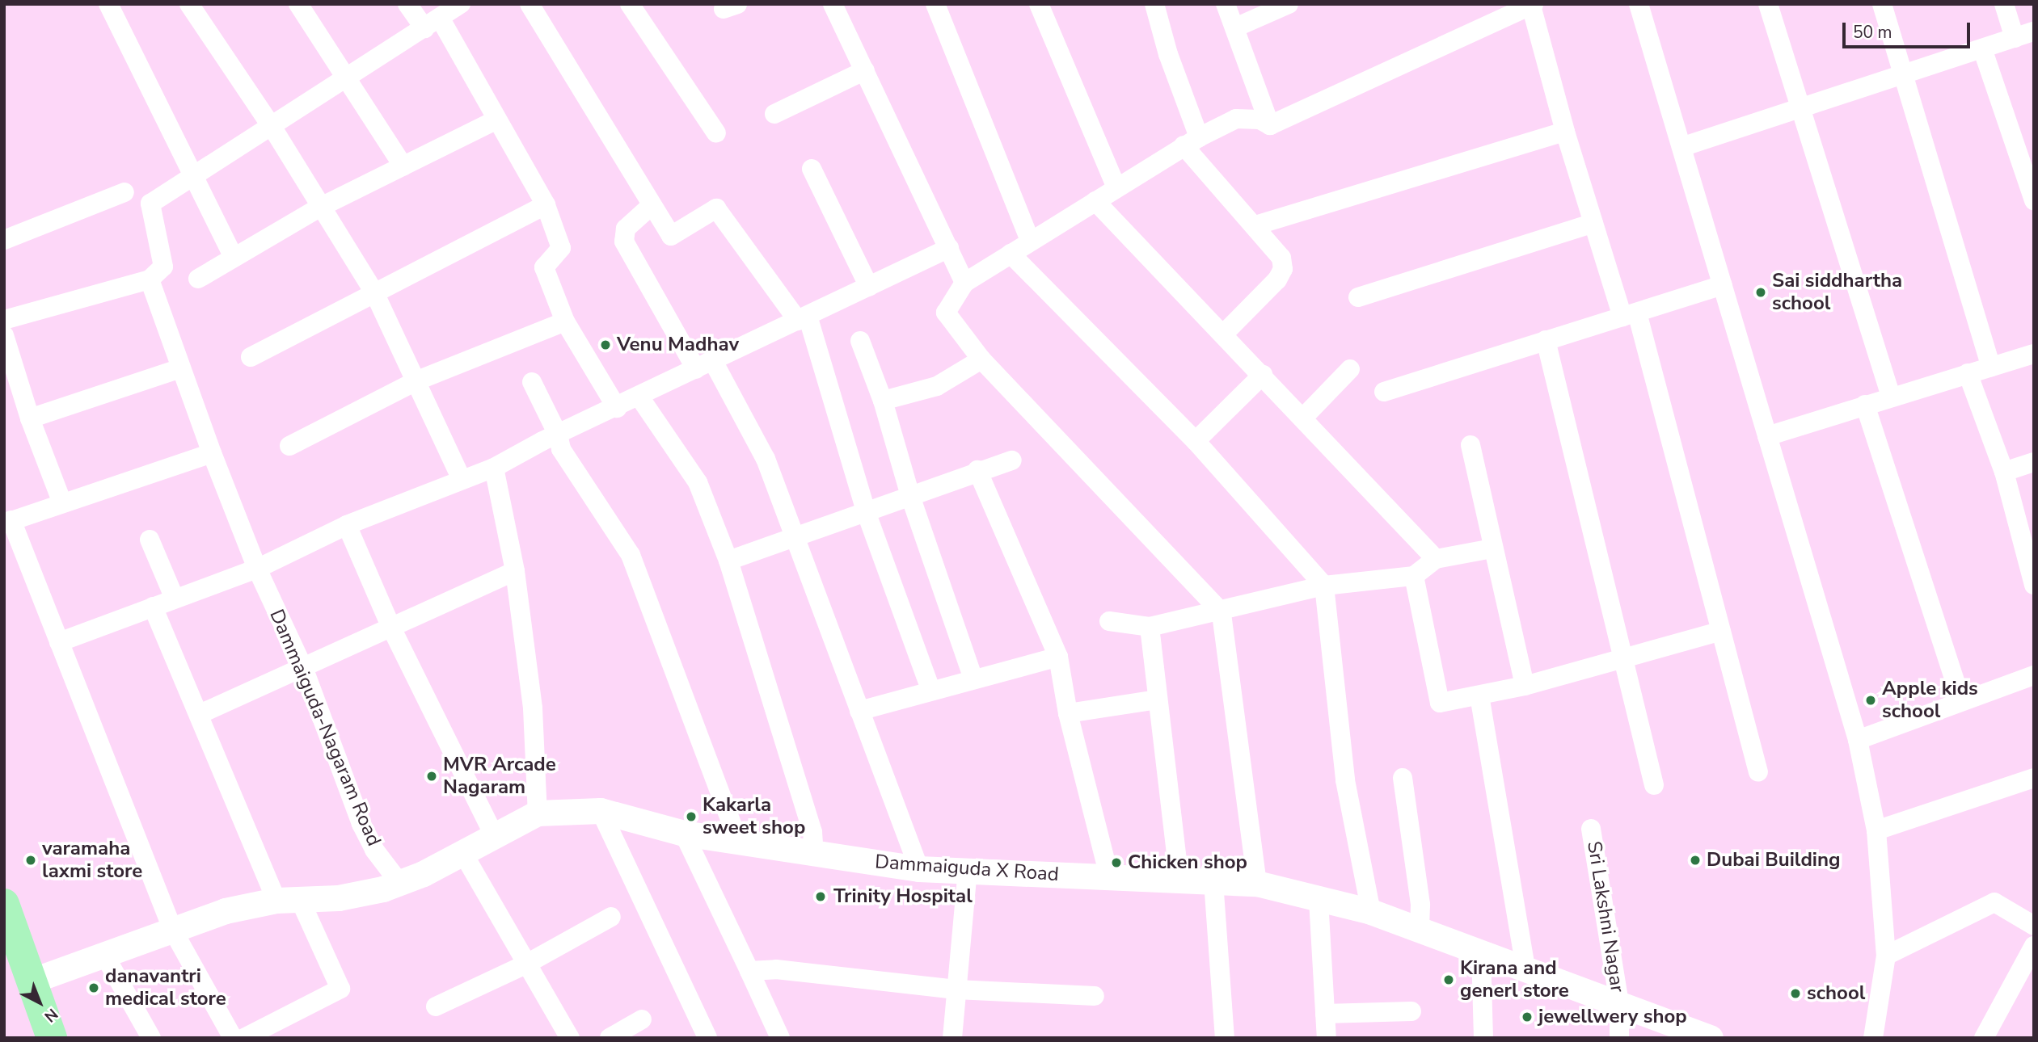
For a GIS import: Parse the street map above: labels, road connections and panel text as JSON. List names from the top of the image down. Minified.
{"streets":{"street":["Dammaiguda-Nagaram Road","Dammaiguda X Road","Sri Lakshni Nagar"]},"crossings":[["Dammaiguda-Nagaram Road","Dammaiguda X Road"],["Dammaiguda X Road","Sri Lakshni Nagar"]],"places":["Sai siddhartha school","Venu Madhav","Apple kids school","MVR Arcade Nagaram","Kakarla sweet shop","varamaha laxmi store","Dubai Building","Chicken shop","Trinity Hospital","Kirana and generl store","danavantri medical store","school","jewellwery shop"],"scale_bar":"50 m","north":"bottom right"}
